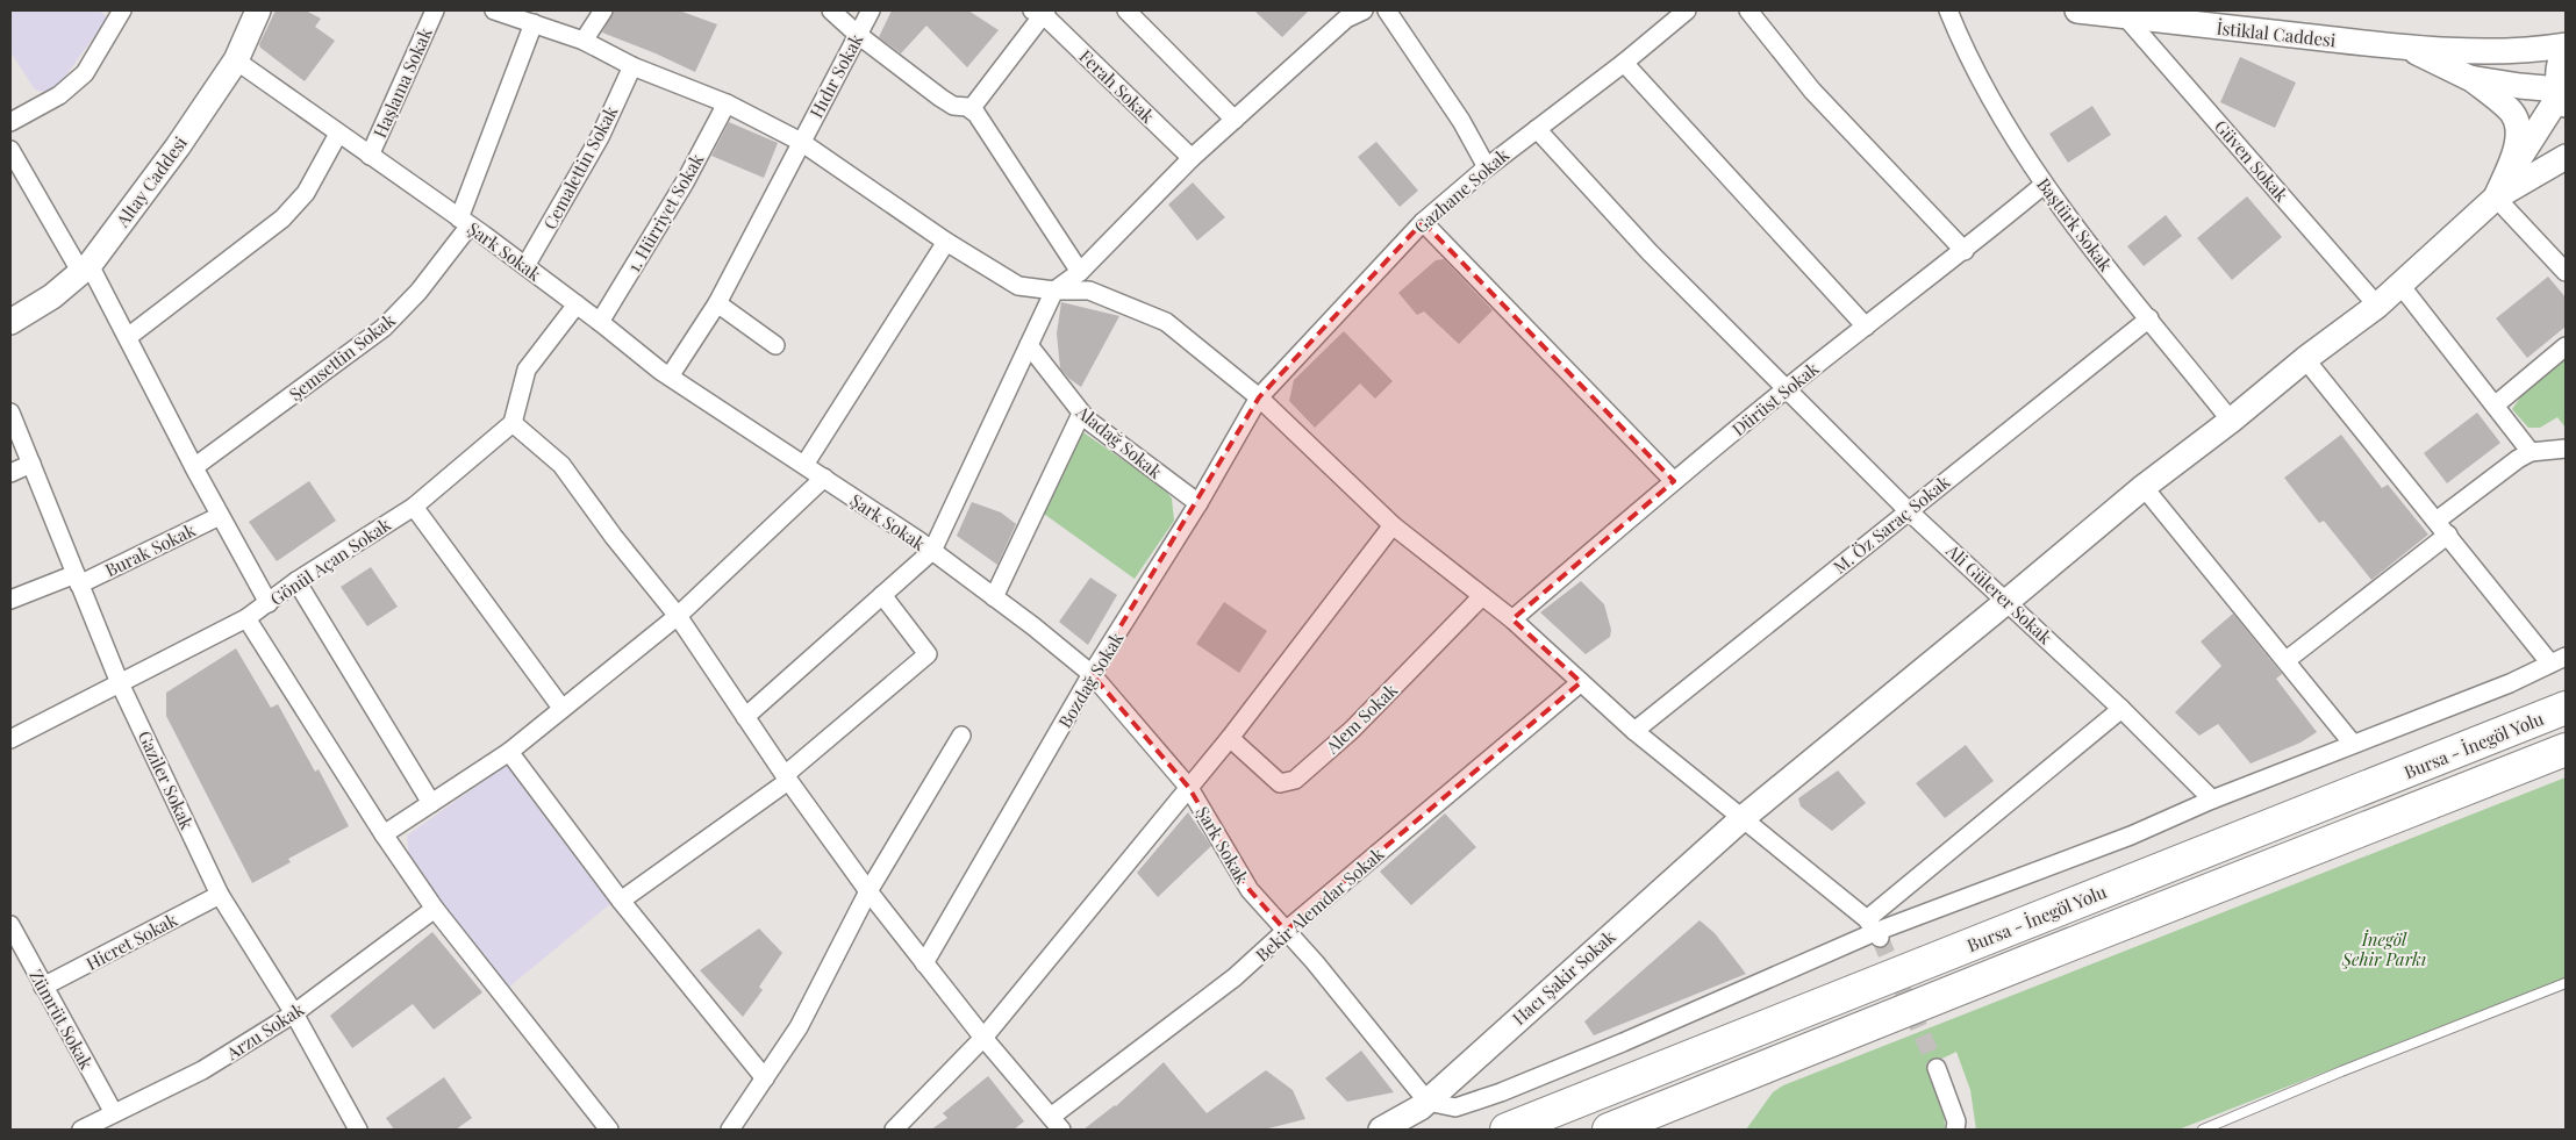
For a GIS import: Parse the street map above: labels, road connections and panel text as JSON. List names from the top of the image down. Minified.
{"streets":{"highway":["Bursa - İnegöl Yolu"],"street":["İstiklal Caddesi","Hıdır Sokak","Haşlama Sokak","Ferah Sokak","Güven Sokak","Cemalettin Sokak","Altay Caddesi","Gazhane Sokak","1. Hürriyet Sokak","Baştürk Sokak","Şark Sokak","Şemsettin Sokak","Dürüst Sokak","Aladağ Sokak","M. Öz Saraç Sokak","Burak Sokak","Gönül Açan Sokak","Ali Gülerer Sokak","Bozdağ Sokak","Alem Sokak","Gaziler Sokak","Bekir Alemdar Sokak","Hicret Sokak","Hacı Şakir Sokak","Zümrüt Sokak","Arzu Sokak"]},"crossings":[["İstiklal Caddesi","Güven Sokak"],["Hıdır Sokak","Şark Sokak"],["Haşlama Sokak","Şark Sokak"],["Güven Sokak","Hacı Şakir Sokak"],["Cemalettin Sokak","Şark Sokak"],["Altay Caddesi","Şark Sokak"],["Gazhane Sokak","Ali Gülerer Sokak"],["Gazhane Sokak","Bozdağ Sokak"],["1. Hürriyet Sokak","Şark Sokak"],["Baştürk Sokak","Dürüst Sokak"],["Baştürk Sokak","M. Öz Saraç Sokak"],["Baştürk Sokak","Hacı Şakir Sokak"],["Şark Sokak","Şemsettin Sokak"],["Şark Sokak","Bozdağ Sokak"],["Şark Sokak","Bekir Alemdar Sokak"],["Şark Sokak","Hacı Şakir Sokak"],["Dürüst Sokak","Ali Gülerer Sokak"],["Aladağ Sokak","Bozdağ Sokak"],["M. Öz Saraç Sokak","Ali Gülerer Sokak"],["Burak Sokak","Gaziler Sokak"],["Gönül Açan Sokak","Gaziler Sokak"],["Ali Gülerer Sokak","Hacı Şakir Sokak"],["Gaziler Sokak","Hicret Sokak"],["Gaziler Sokak","Arzu Sokak"],["Hicret Sokak","Zümrüt Sokak"],["Zümrüt Sokak","Arzu Sokak"]],"parks":["İnegöl Şehir Parkı"]}
